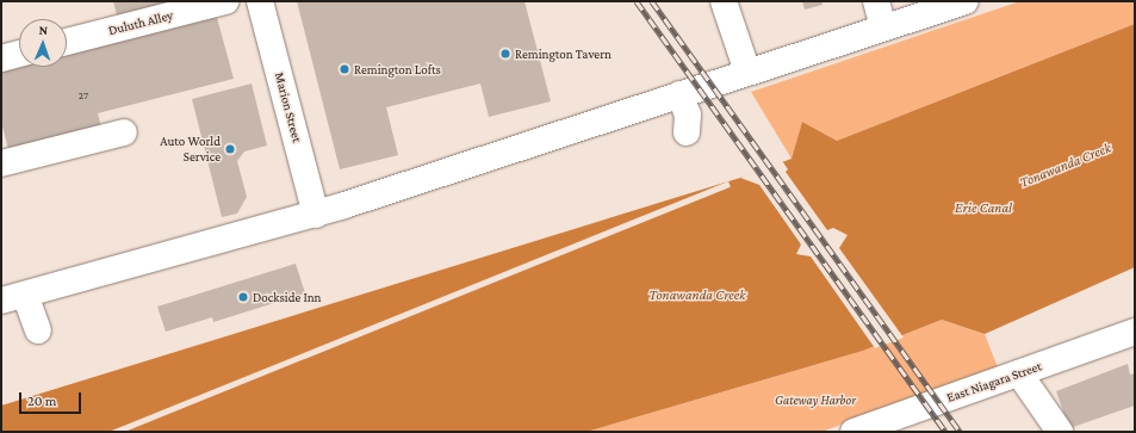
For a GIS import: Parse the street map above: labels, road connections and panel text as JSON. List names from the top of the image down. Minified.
{"streets":{"street":["Duluth Alley","Marion Street","East Niagara Street"]},"water":["Tonawanda Creek","Erie Canal"],"parks":["Gateway Harbor"],"places":["Remington Tavern","Remington Lofts","Auto World Service","Dockside Inn"],"house_numbers":["27"],"scale_bar":"20 m","north":"top"}
